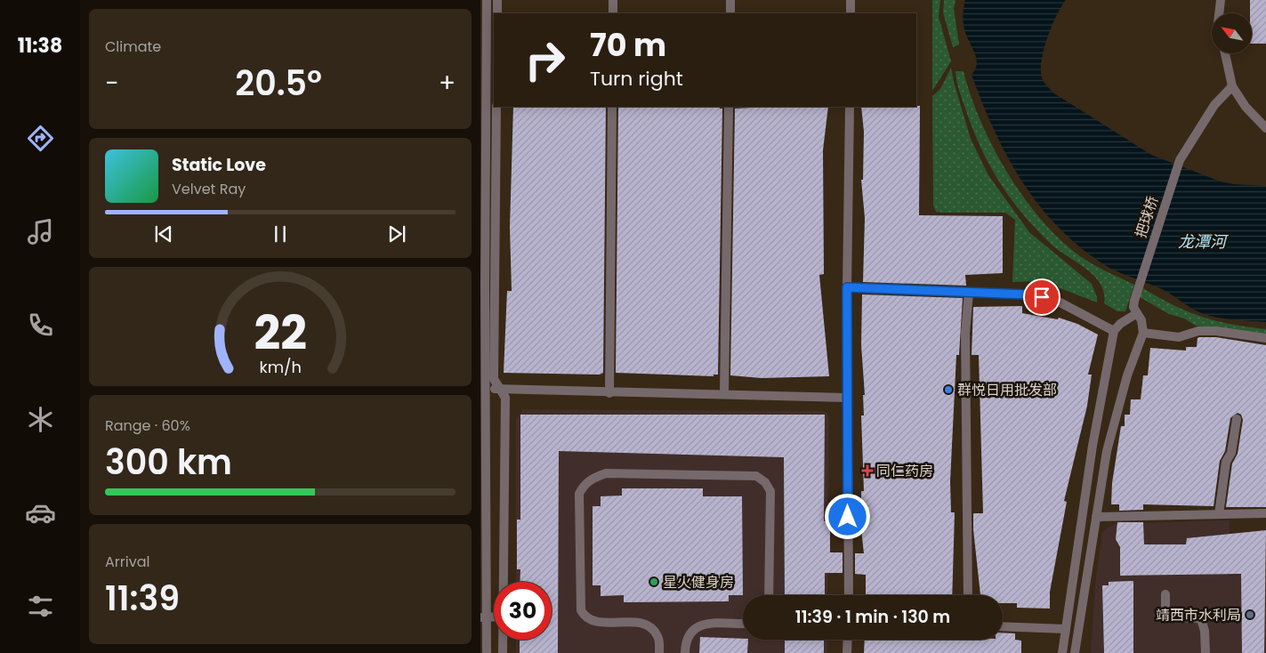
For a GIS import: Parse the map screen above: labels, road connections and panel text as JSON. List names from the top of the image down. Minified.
{"streets":{"street":["把球桥"]},"water":["龙潭河"],"places":{"other":["群悦日用批发部","星火健身房","靖西市水利局"],"health":["同仁药房"]},"north":"top left","page":{"tabs":"11:38","tile":["Climate",["Range · 60%","300 km"],["Arrival","11:39"]],"turn":["70 m","Turn right"],"heat":["−","20.5°","+"],"song":["Static Love","Velvet Ray"],"limit":"30","trip":"11:39 · 1 min · 130 m","gauge":["22","km/h"]}}
